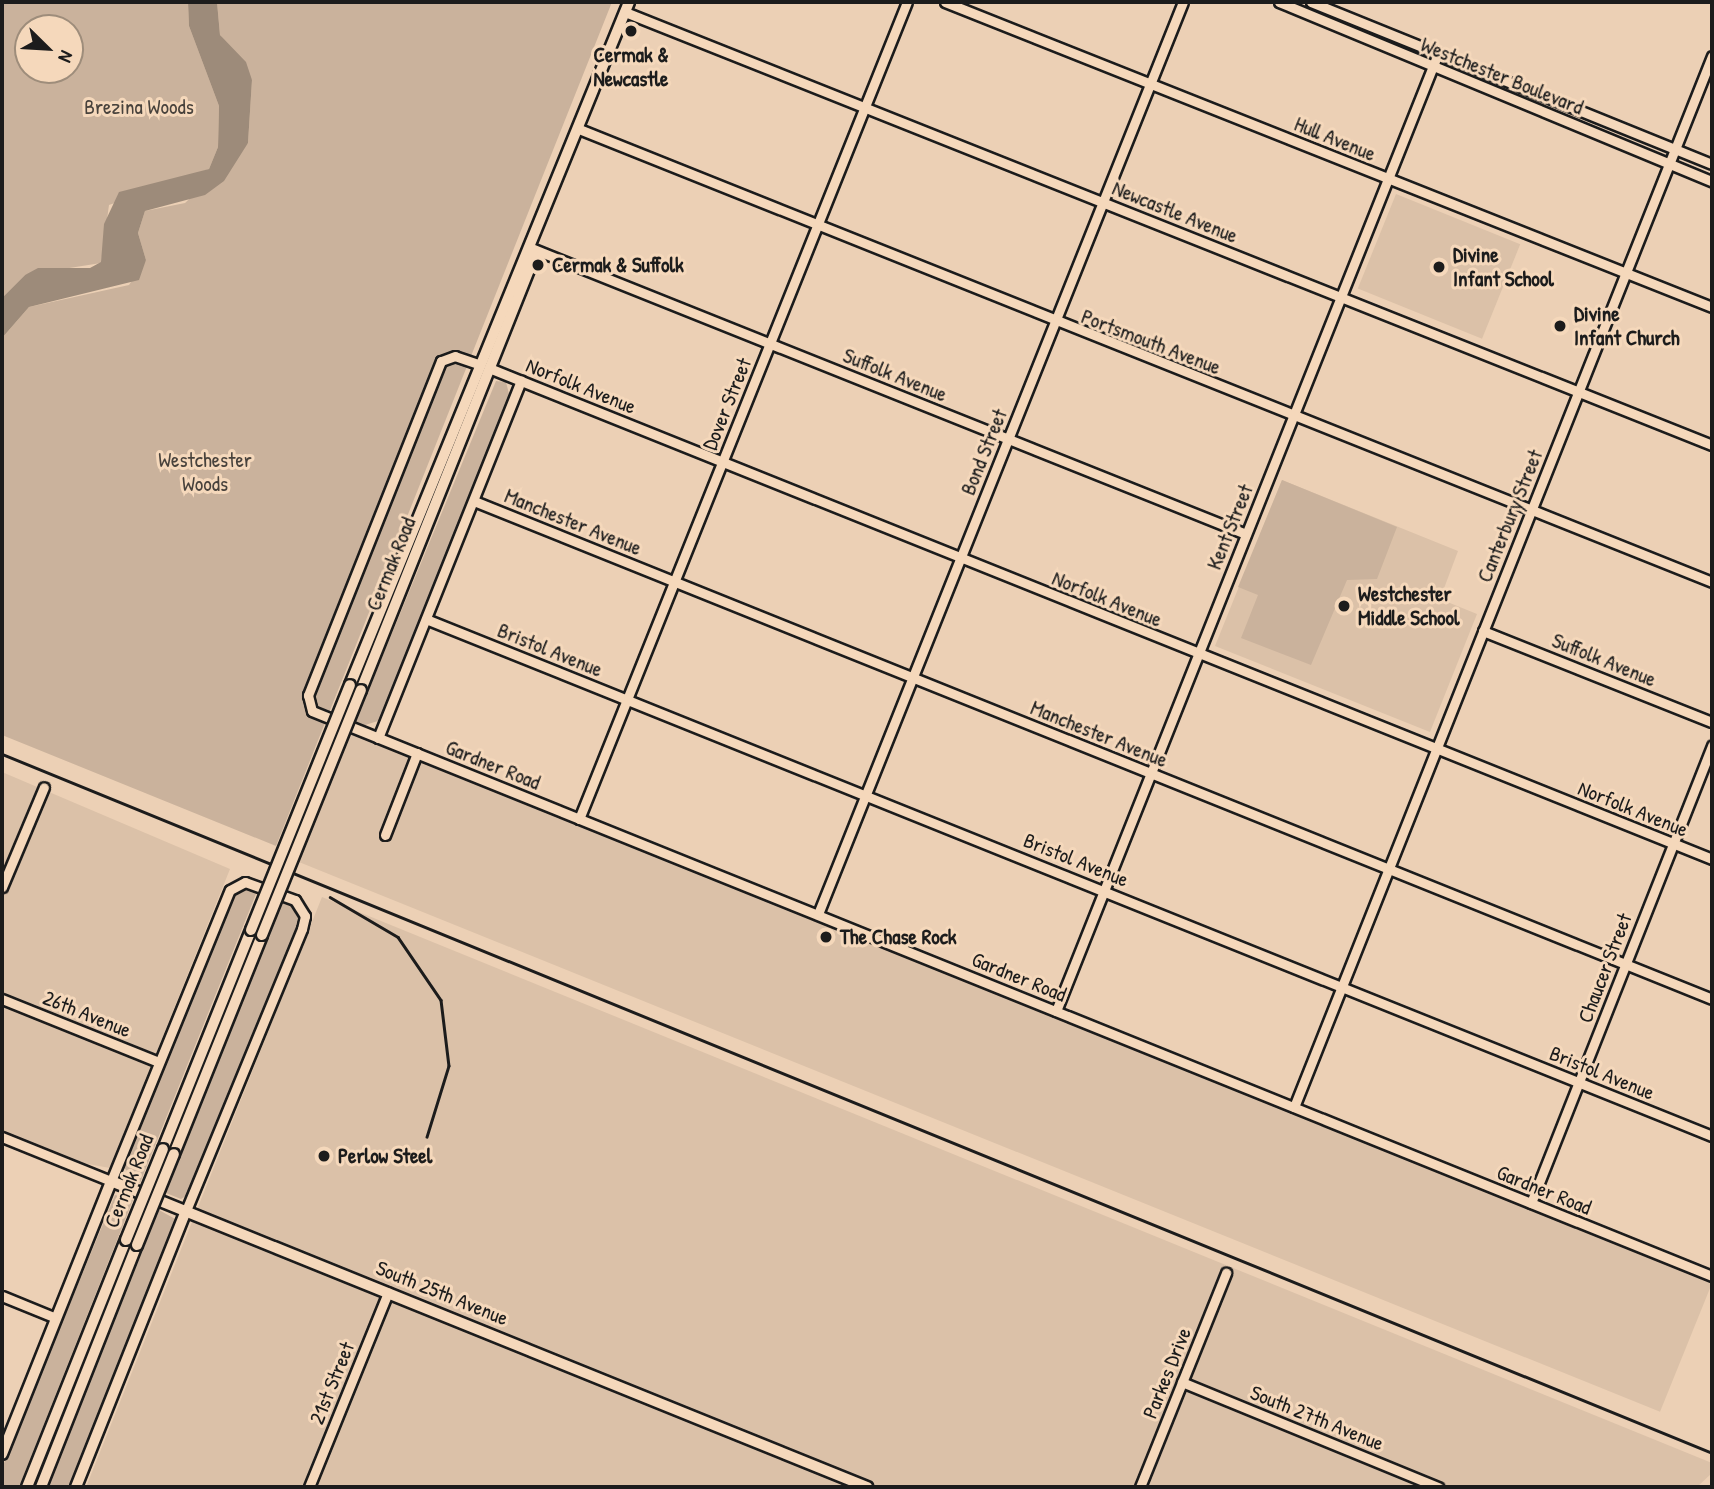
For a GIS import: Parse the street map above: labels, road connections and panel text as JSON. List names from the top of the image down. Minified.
{"streets":{"main road":["Cermak Road","South 25th Avenue"],"street":["Westchester Boulevard","Hull Avenue","Newcastle Avenue","Portsmouth Avenue","Suffolk Avenue","Norfolk Avenue","Dover Street","Bond Street","Canterbury Street","Manchester Avenue","Kent Street","Bristol Avenue","Gardner Road","Chaucer Street","26th Avenue","Parkes Drive","21st Street","South 27th Avenue"]},"crossings":[["Westchester Boulevard","Canterbury Street"],["Westchester Boulevard","Kent Street"],["Hull Avenue","Bond Street"],["Hull Avenue","Canterbury Street"],["Hull Avenue","Kent Street"],["Newcastle Avenue","Dover Street"],["Newcastle Avenue","Bond Street"],["Newcastle Avenue","Canterbury Street"],["Newcastle Avenue","Kent Street"],["Newcastle Avenue","Cermak Road"],["Portsmouth Avenue","Dover Street"],["Portsmouth Avenue","Bond Street"],["Portsmouth Avenue","Canterbury Street"],["Portsmouth Avenue","Kent Street"],["Portsmouth Avenue","Cermak Road"],["Suffolk Avenue","Dover Street"],["Suffolk Avenue","Bond Street"],["Suffolk Avenue","Canterbury Street"],["Suffolk Avenue","Kent Street"],["Suffolk Avenue","Cermak Road"],["Norfolk Avenue","Dover Street"],["Norfolk Avenue","Bond Street"],["Norfolk Avenue","Canterbury Street"],["Norfolk Avenue","Kent Street"],["Norfolk Avenue","Cermak Road"],["Norfolk Avenue","Chaucer Street"],["Dover Street","Manchester Avenue"],["Dover Street","Bristol Avenue"],["Dover Street","Gardner Road"],["Bond Street","Manchester Avenue"],["Bond Street","Bristol Avenue"],["Bond Street","Gardner Road"],["Canterbury Street","Manchester Avenue"],["Canterbury Street","Bristol Avenue"],["Canterbury Street","Gardner Road"],["Manchester Avenue","Kent Street"],["Manchester Avenue","Chaucer Street"],["Kent Street","Bristol Avenue"],["Kent Street","Gardner Road"],["Cermak Road","Gardner Road"],["Cermak Road","26th Avenue"],["Cermak Road","South 25th Avenue"],["Bristol Avenue","Chaucer Street"],["Gardner Road","Chaucer Street"],["South 25th Avenue","21st Street"],["Parkes Drive","South 27th Avenue"]],"parks":["Brezina Woods","Westchester Woods"],"places":["Cermak & Newcastle","Cermak & Suffolk","Divine Infant School","Divine Infant Church","Westchester Middle School","The Chase Rock","Perlow Steel"],"north":"bottom right"}
